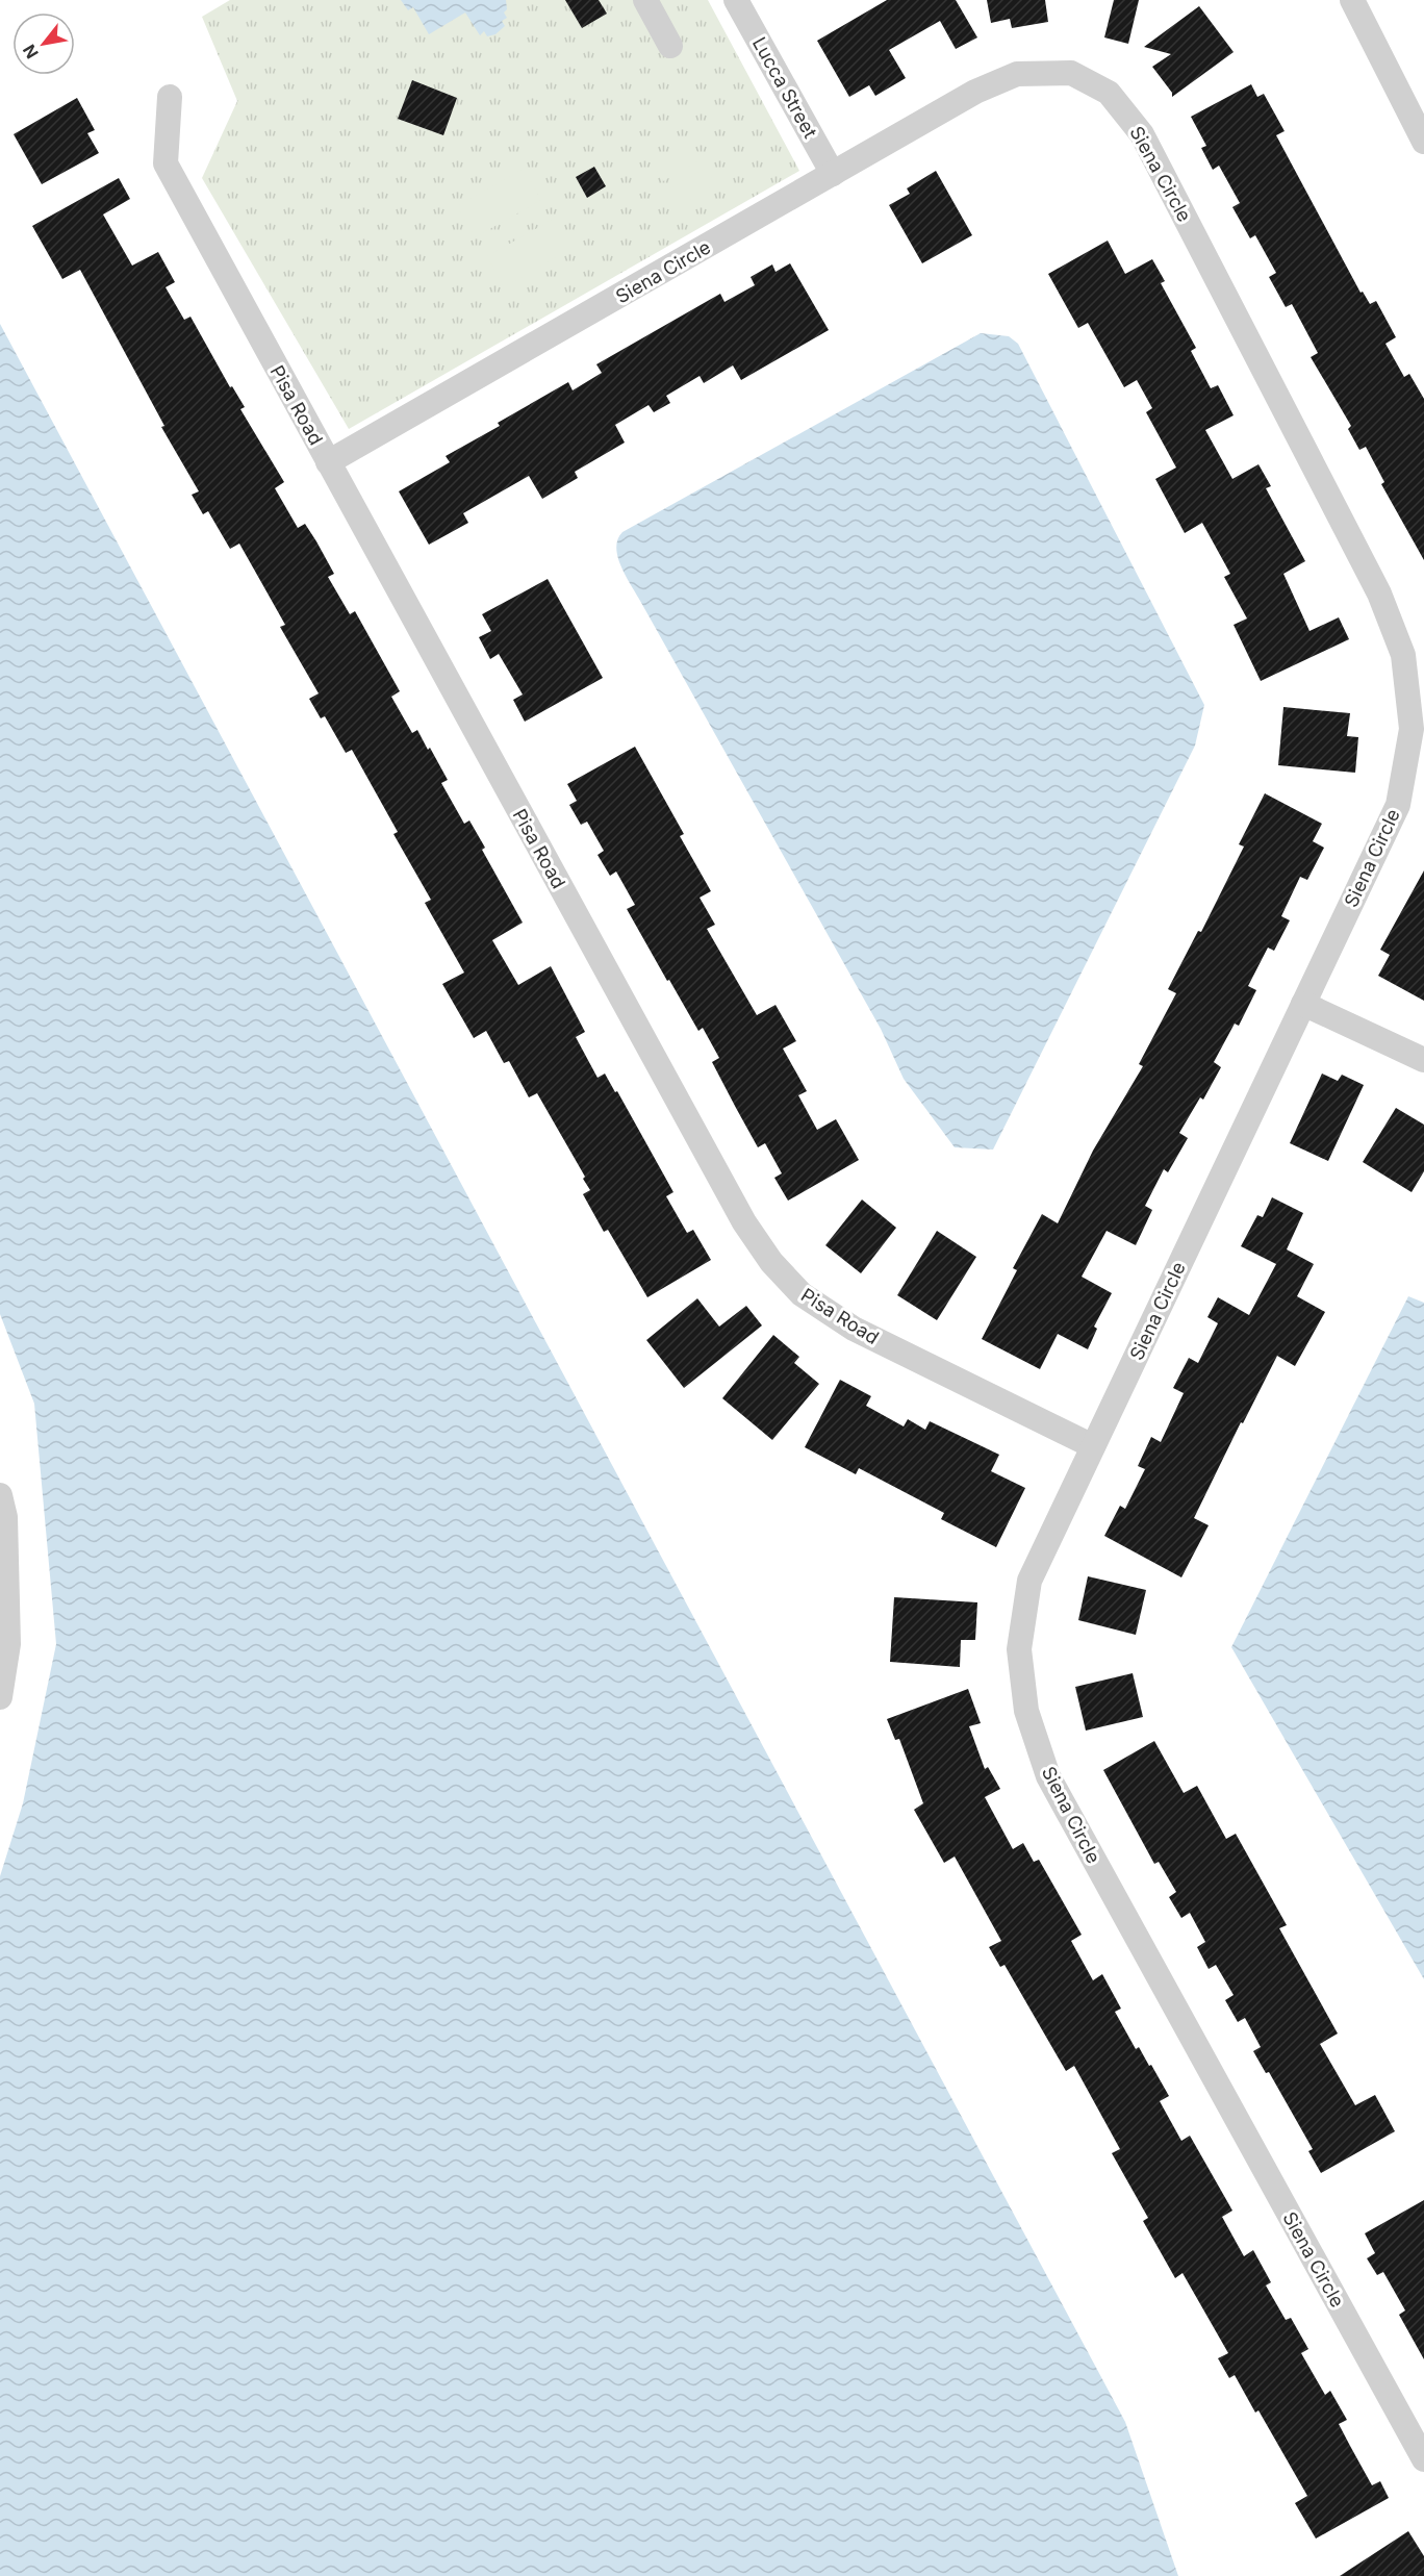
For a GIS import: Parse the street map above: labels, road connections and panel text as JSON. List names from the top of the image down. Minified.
{"streets":{"street":["Lucca Street","Siena Circle","Pisa Road"]},"crossings":[["Lucca Street","Siena Circle"],["Siena Circle","Pisa Road"]],"north":"bottom left"}
